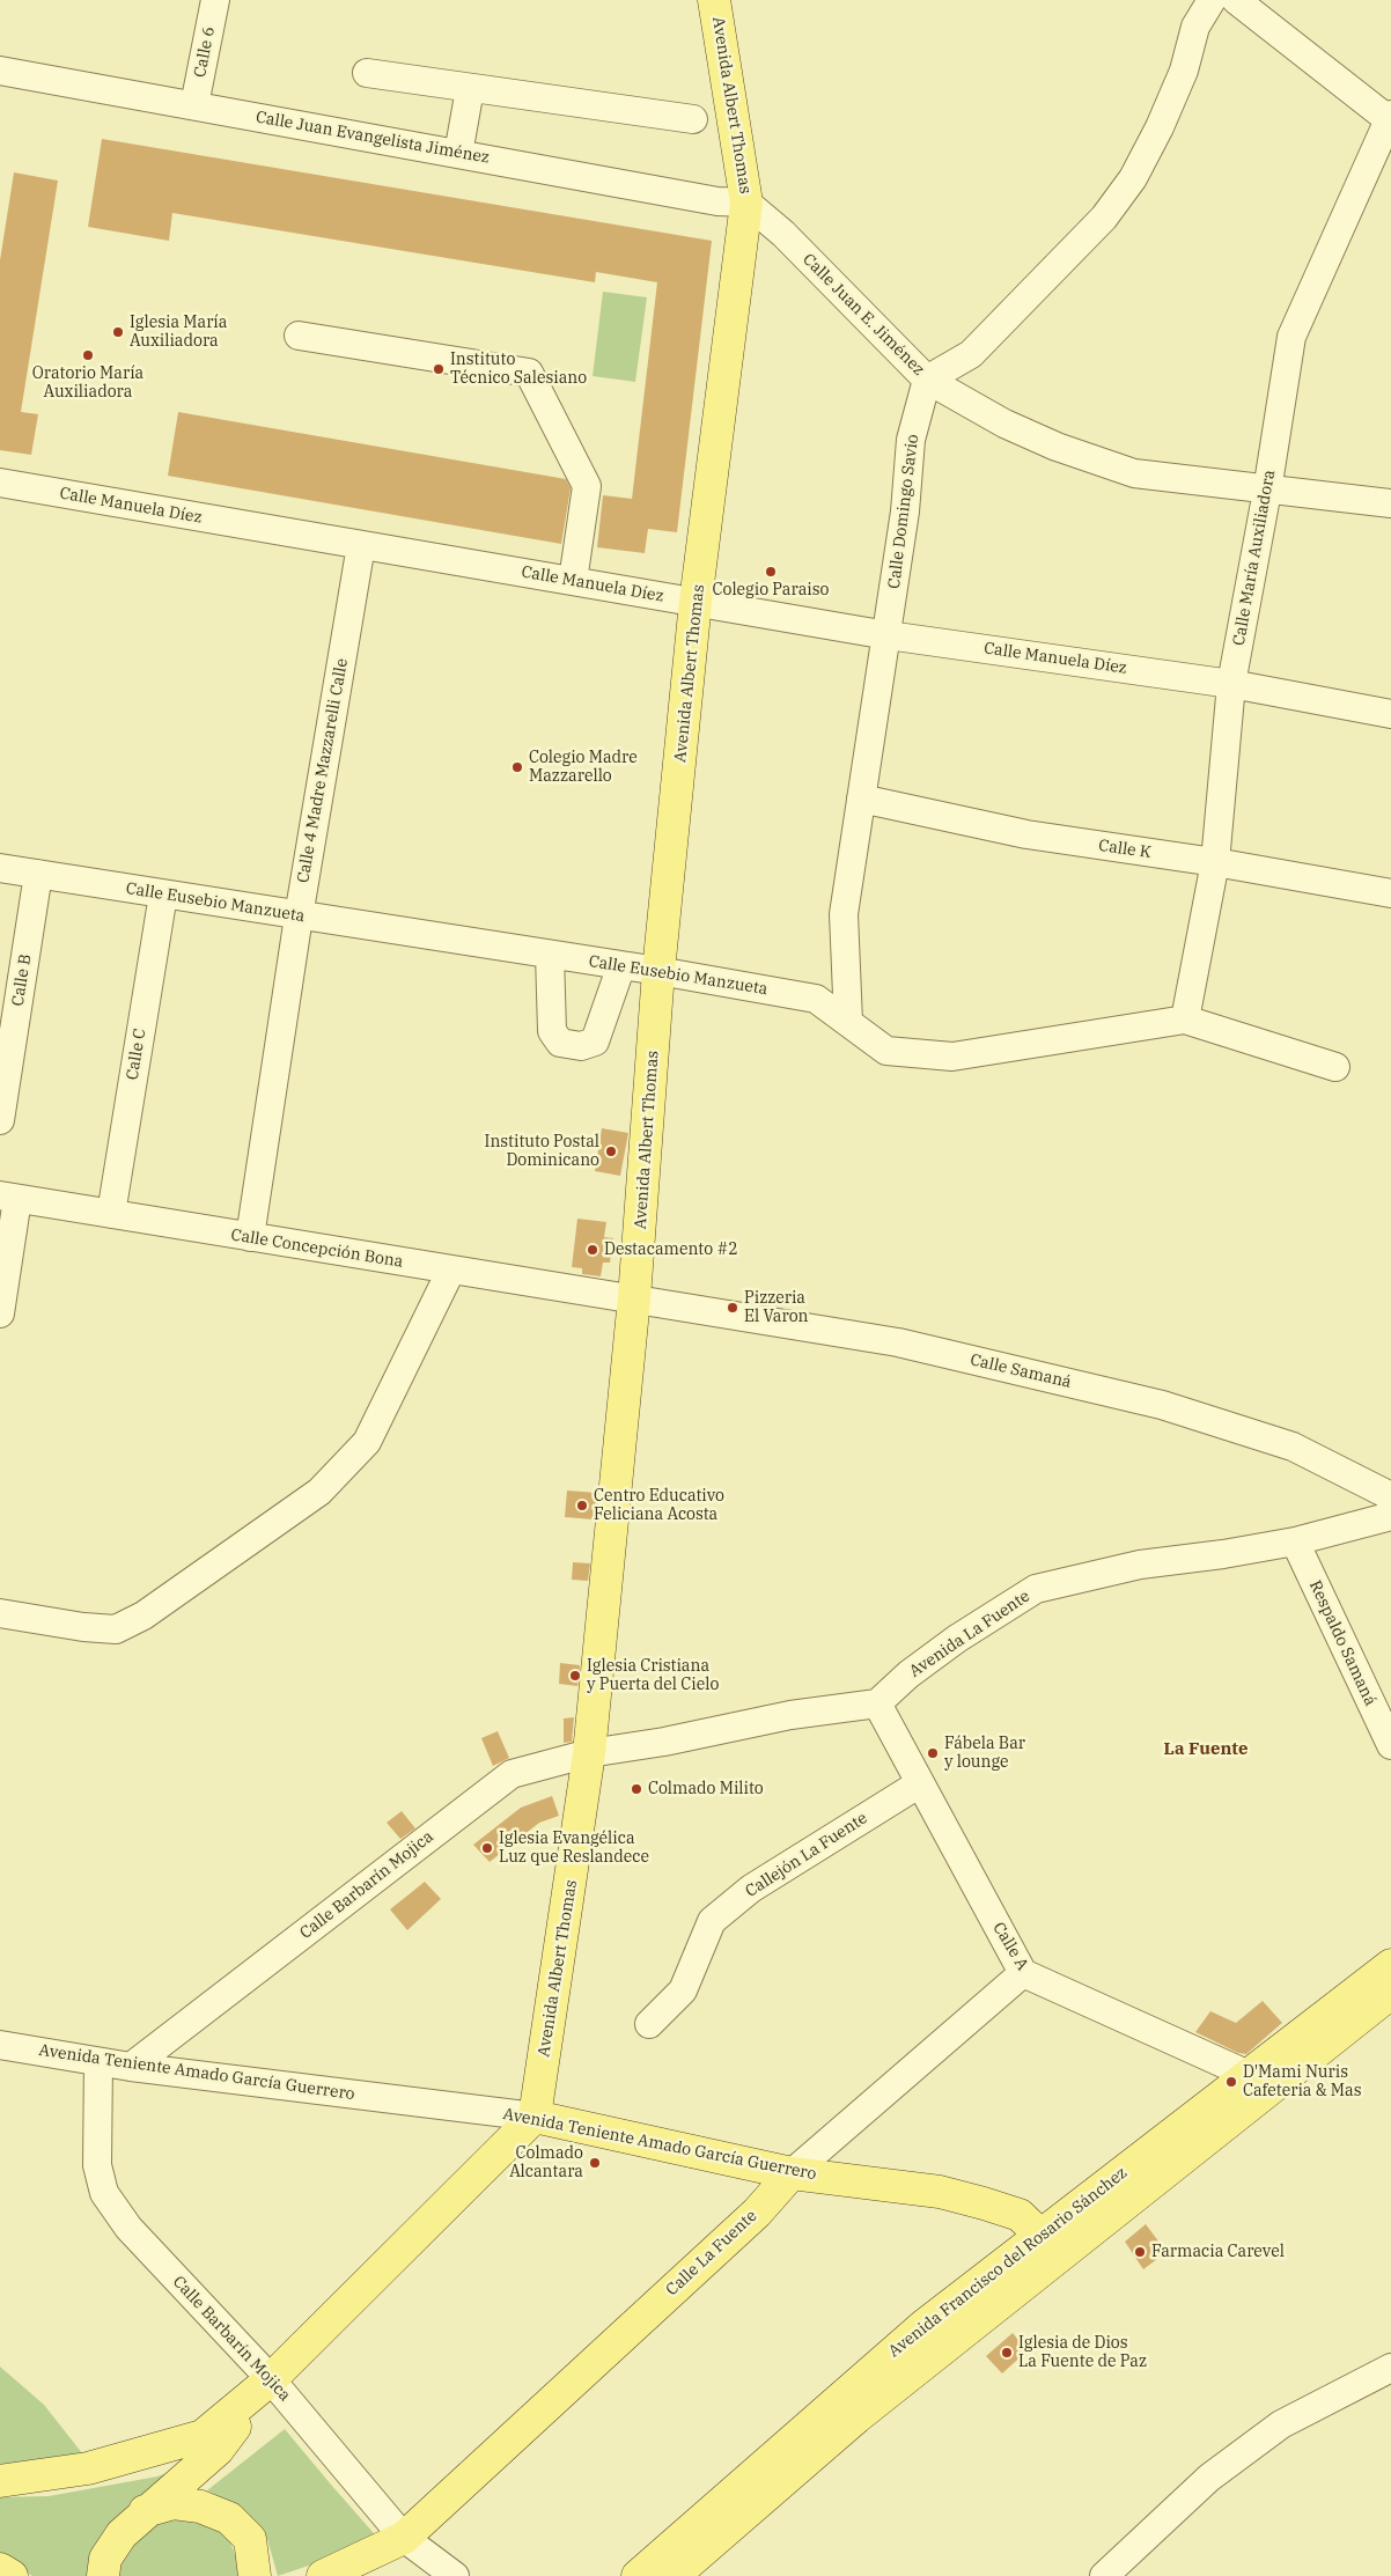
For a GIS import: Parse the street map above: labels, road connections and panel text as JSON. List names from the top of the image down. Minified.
{"streets":{"main road":["Avenida Albert Thomas","Avenida Teniente Amado García Guerrero","Calle La Fuente","Avenida Francisco del Rosario Sánchez"],"street":["Calle 6","Calle Juan Evangelista Jiménez","Calle Juan E. Jiménez","Calle Manuela Díez","Calle Domingo Savio","Calle María Auxiliadora","Calle 4 Madre Mazzarelli Calle","Calle K","Calle Eusebio Manzueta","Calle B","Calle C","Calle Concepción Bona","Calle Samaná","Avenida La Fuente","Respaldo Samaná","Callejón La Fuente","Calle Barbarín Mojica","Calle A"]},"crossings":[["Calle 6","Calle Juan Evangelista Jiménez"],["Avenida Albert Thomas","Calle Juan Evangelista Jiménez"],["Avenida Albert Thomas","Calle Juan E. Jiménez"],["Avenida Albert Thomas","Calle Manuela Díez"],["Avenida Albert Thomas","Calle Eusebio Manzueta"],["Avenida Albert Thomas","Calle Concepción Bona"],["Avenida Albert Thomas","Calle Samaná"],["Avenida Albert Thomas","Calle Barbarín Mojica"],["Avenida Albert Thomas","Avenida Teniente Amado García Guerrero"],["Calle Juan Evangelista Jiménez","Calle Juan E. Jiménez"],["Calle Juan E. Jiménez","Calle Domingo Savio"],["Calle Juan E. Jiménez","Calle María Auxiliadora"],["Calle Manuela Díez","Calle Domingo Savio"],["Calle Manuela Díez","Calle María Auxiliadora"],["Calle Manuela Díez","Calle 4 Madre Mazzarelli Calle"],["Calle Domingo Savio","Calle K"],["Calle Domingo Savio","Calle Eusebio Manzueta"],["Calle María Auxiliadora","Calle K"],["Calle María Auxiliadora","Calle Eusebio Manzueta"],["Calle 4 Madre Mazzarelli Calle","Calle Eusebio Manzueta"],["Calle 4 Madre Mazzarelli Calle","Calle Concepción Bona"],["Calle Eusebio Manzueta","Calle B"],["Calle Eusebio Manzueta","Calle C"],["Calle C","Calle Concepción Bona"],["Calle Concepción Bona","Calle Samaná"],["Avenida La Fuente","Respaldo Samaná"],["Avenida La Fuente","Calle A"],["Callejón La Fuente","Calle A"],["Calle Barbarín Mojica","Avenida Teniente Amado García Guerrero"],["Calle Barbarín Mojica","Calle La Fuente"],["Calle A","Calle La Fuente"],["Calle A","Avenida Francisco del Rosario Sánchez"],["Avenida Teniente Amado García Guerrero","Calle La Fuente"],["Avenida Teniente Amado García Guerrero","Avenida Francisco del Rosario Sánchez"]],"districts":["La Fuente"],"places":["Iglesia María Auxiliadora","Oratorio María Auxiliadora","Instituto Técnico Salesiano","Colegio Paraiso","Colegio Madre Mazzarello","Instituto Postal Dominicano","Destacamento #2","Pizzeria El Varon","Centro Educativo Feliciana Acosta","Iglesia Cristiana y Puerta del Cielo","Fábela Bar y lounge","Colmado Milito","Iglesia Evangélica Luz que Reslandece","D'Mami Nuris Cafeteria & Mas","Colmado Alcantara","Farmacia Carevel","Iglesia de Dios La Fuente de Paz"]}
